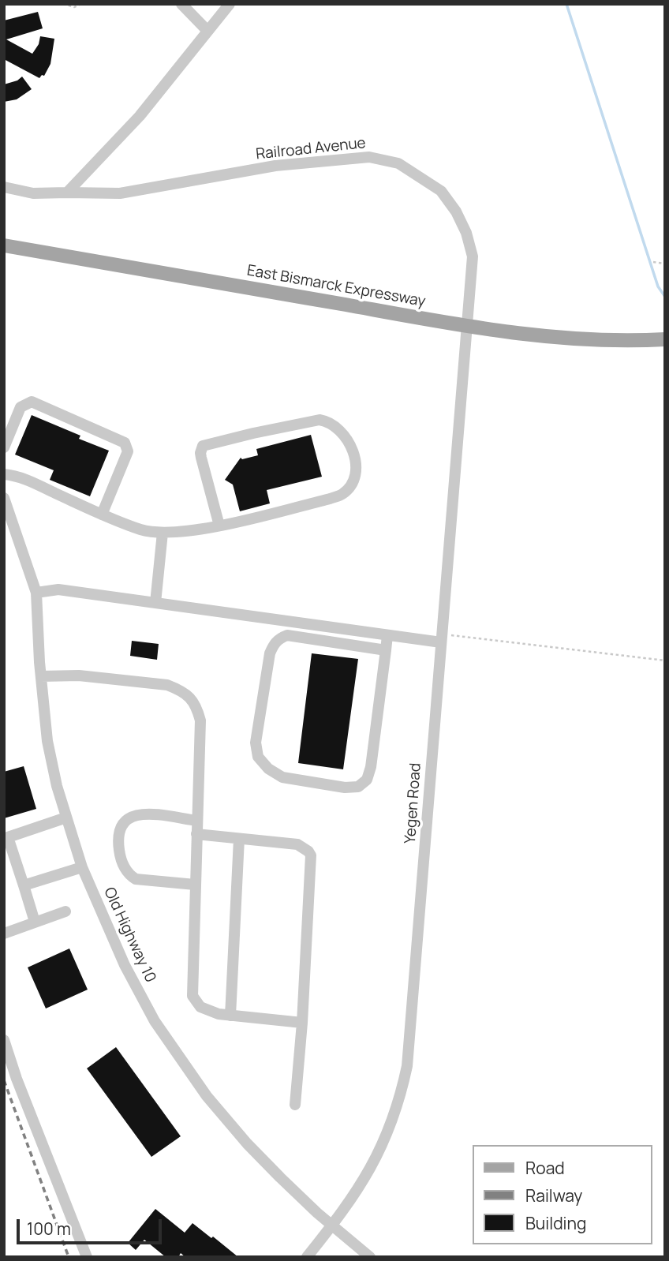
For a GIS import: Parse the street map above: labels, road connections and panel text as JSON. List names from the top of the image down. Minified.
{"streets":{"main road":["East Bismarck Expressway"],"street":["Railroad Avenue","Yegen Road","Old Highway 10"]},"crossings":[["Railroad Avenue","East Bismarck Expressway"],["Railroad Avenue","Yegen Road"],["East Bismarck Expressway","Yegen Road"],["Yegen Road","Old Highway 10"]],"legend":["Road","Railway","Building"],"scale_bar":"100 m"}
